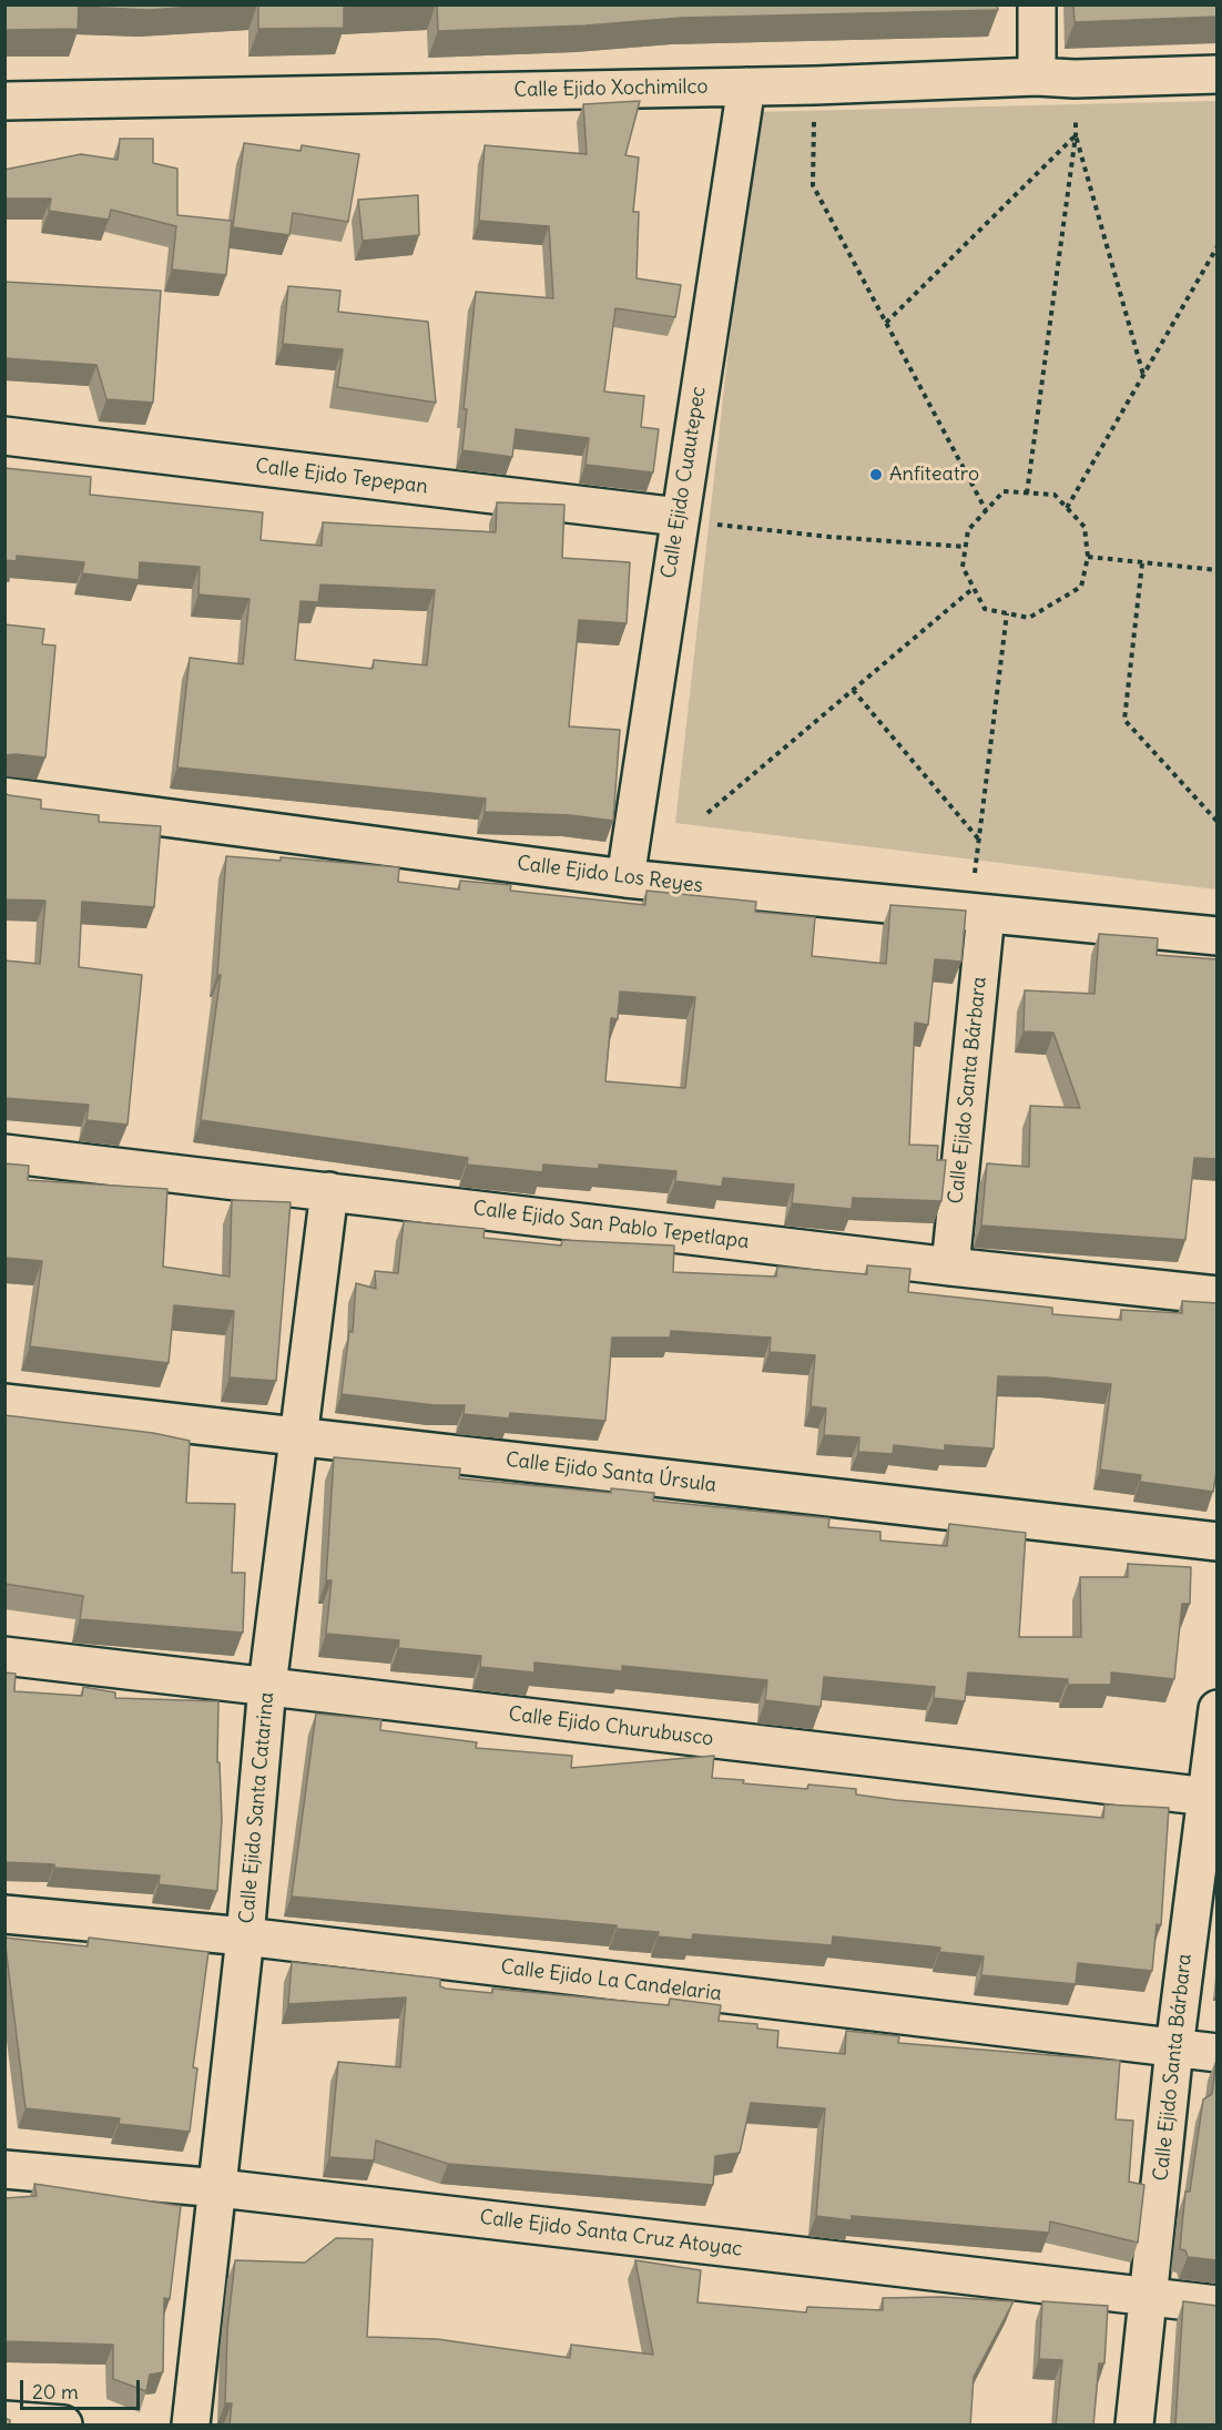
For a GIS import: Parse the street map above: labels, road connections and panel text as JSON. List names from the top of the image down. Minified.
{"streets":{"street":["Calle Ejido Xochimilco","Calle Ejido Tepepan","Calle Ejido Cuautepec","Calle Ejido Los Reyes","Calle Ejido Santa Bárbara","Calle Ejido San Pablo Tepetlapa","Calle Ejido Santa Úrsula","Calle Ejido Churubusco","Calle Ejido Santa Catarina","Calle Ejido La Candelaria","Calle Ejido Santa Cruz Atoyac"]},"crossings":[["Calle Ejido Xochimilco","Calle Ejido Cuautepec"],["Calle Ejido Tepepan","Calle Ejido Cuautepec"],["Calle Ejido Cuautepec","Calle Ejido Los Reyes"],["Calle Ejido Los Reyes","Calle Ejido Santa Bárbara"],["Calle Ejido Santa Bárbara","Calle Ejido San Pablo Tepetlapa"],["Calle Ejido Santa Bárbara","Calle Ejido Churubusco"],["Calle Ejido Santa Bárbara","Calle Ejido La Candelaria"],["Calle Ejido Santa Bárbara","Calle Ejido Santa Cruz Atoyac"],["Calle Ejido San Pablo Tepetlapa","Calle Ejido Santa Catarina"],["Calle Ejido Santa Úrsula","Calle Ejido Santa Catarina"],["Calle Ejido Churubusco","Calle Ejido Santa Catarina"],["Calle Ejido Santa Catarina","Calle Ejido La Candelaria"],["Calle Ejido Santa Catarina","Calle Ejido Santa Cruz Atoyac"]],"places":["Anfiteatro"],"scale_bar":"20 m"}
